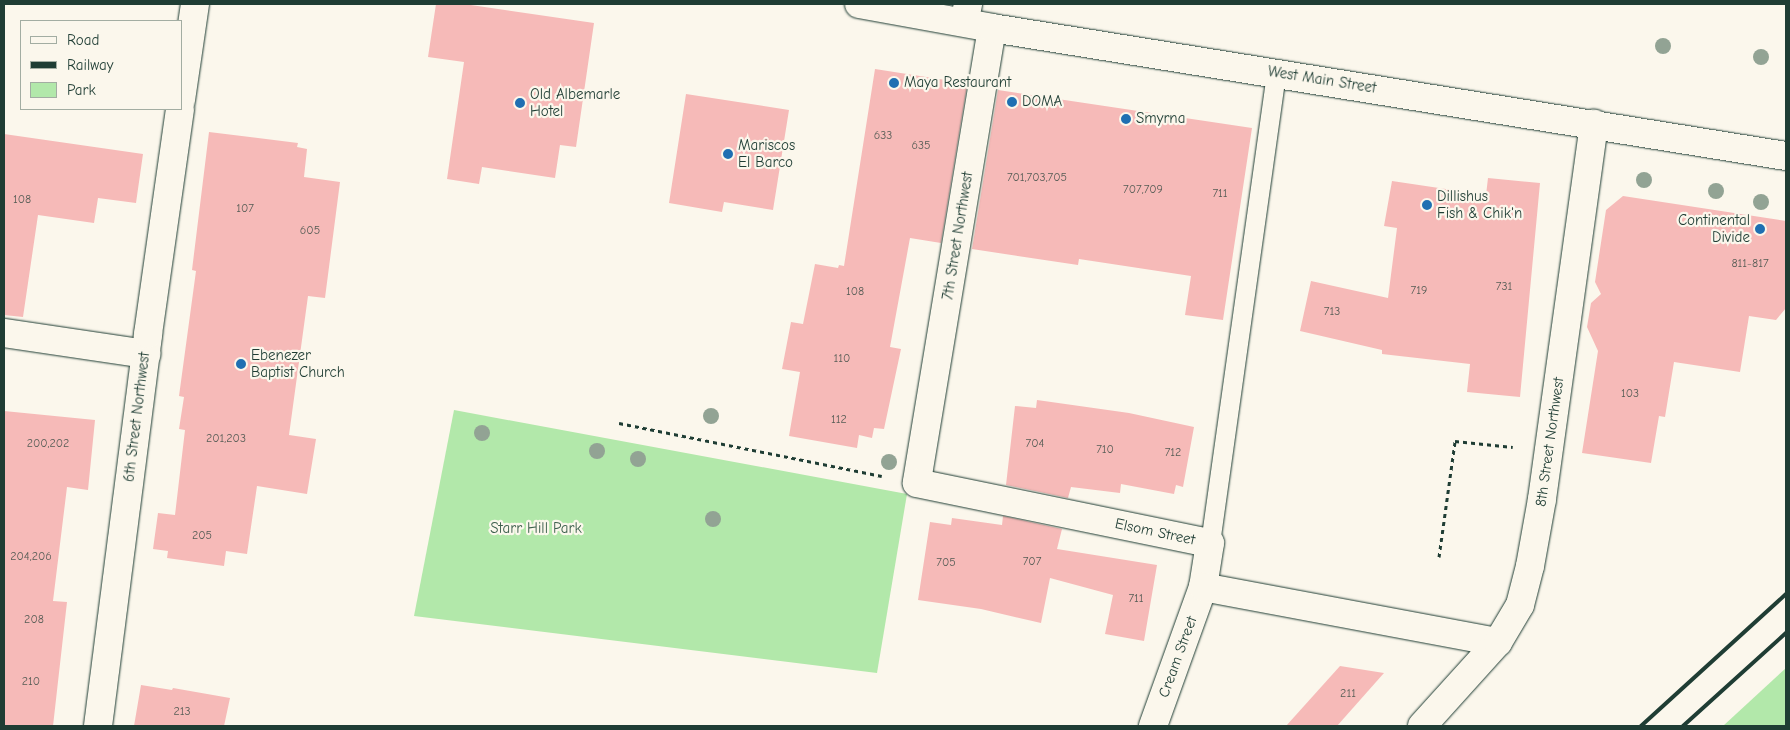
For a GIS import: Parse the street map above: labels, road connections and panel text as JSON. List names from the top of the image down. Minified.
{"streets":{"street":["West Main Street","7th Street Northwest","6th Street Northwest","8th Street Northwest","Elsom Street","Cream Street"]},"crossings":[["West Main Street","7th Street Northwest"],["West Main Street","8th Street Northwest"],["7th Street Northwest","Elsom Street"],["Elsom Street","Cream Street"]],"parks":["Starr Hill Park"],"places":["Maya Restaurant","DOMA","Old Albemarle Hotel","Smyrna","Mariscos El Barco","Dillishus Fish & Chik'n","Continental Divide","Ebenezer Baptist Church"],"house_numbers":["633","635","701,703,705","707,709","711","108","107","605","811-817","731","719","108","713","110","103","112","201,203","200,202","704","710","712","205","204,206","707","705","711","208","210","211","213"],"legend":["Road","Railway","Park"]}
